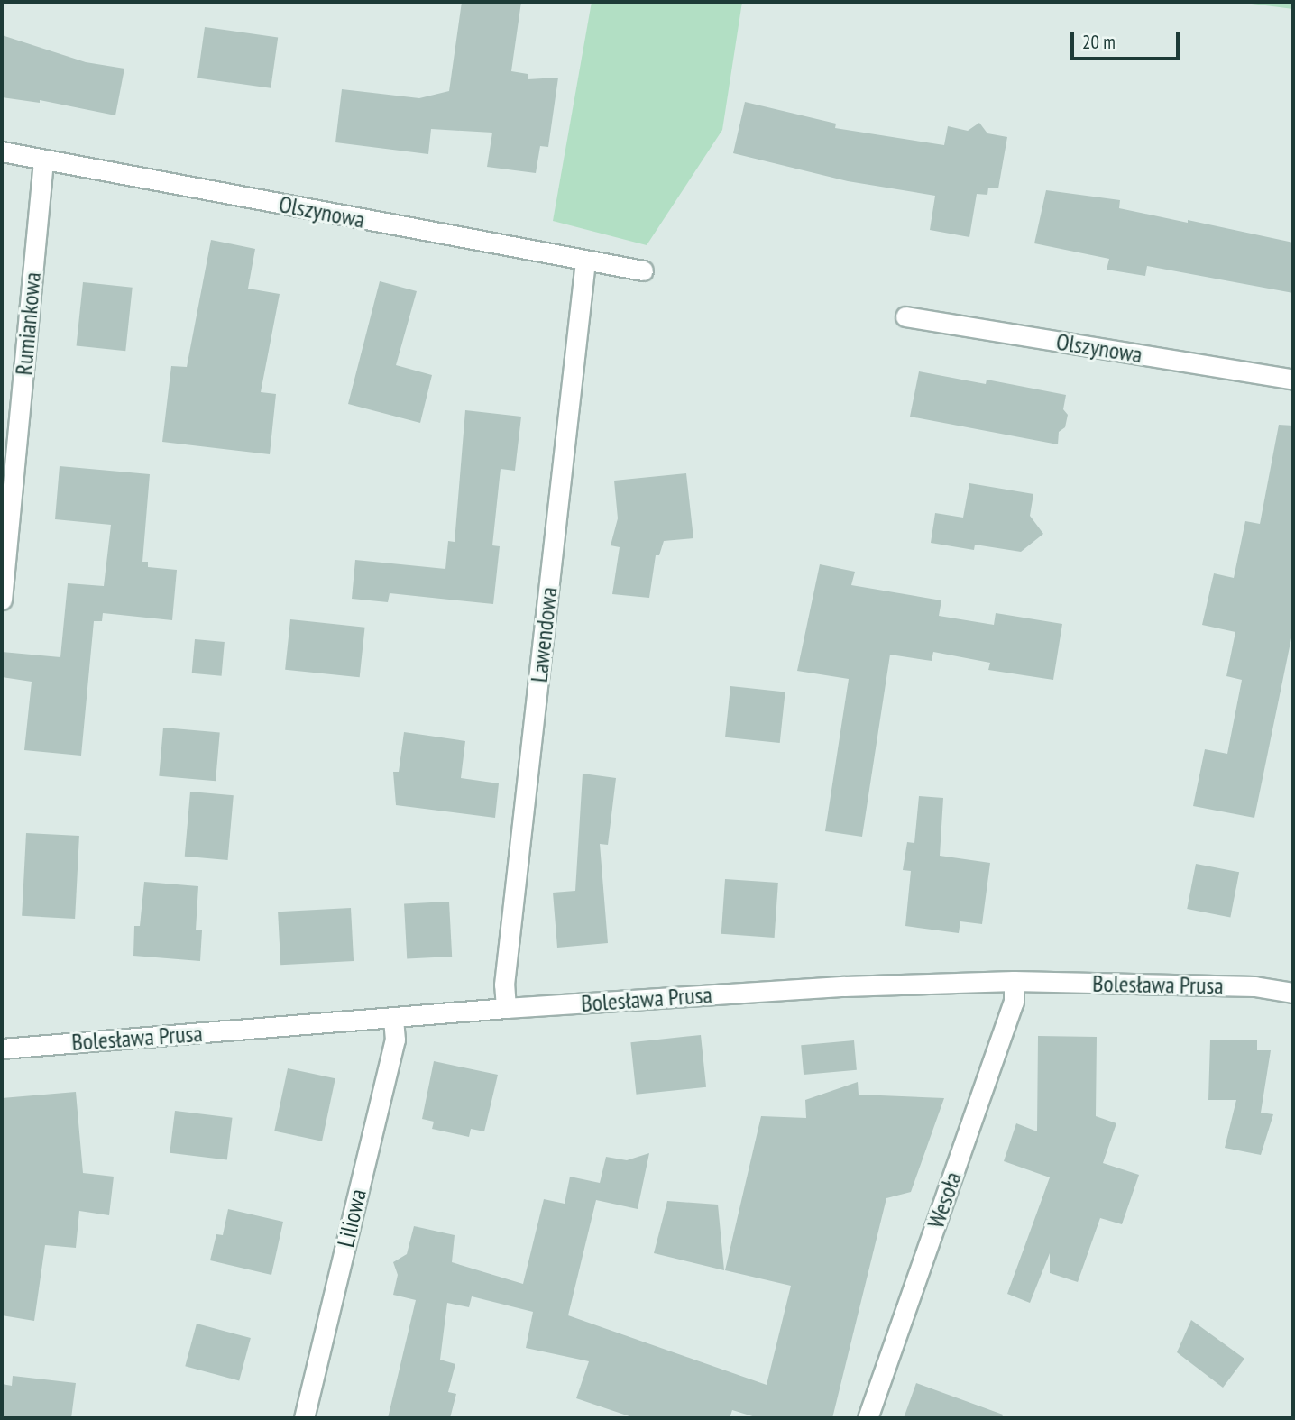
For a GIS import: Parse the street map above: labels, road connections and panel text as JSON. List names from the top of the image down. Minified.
{"streets":{"street":["Olszynowa","Rumiankowa","Lawendowa","Bolesława Prusa","Wesoła","Liliowa"]},"crossings":[["Olszynowa","Rumiankowa"],["Olszynowa","Lawendowa"],["Lawendowa","Bolesława Prusa"],["Bolesława Prusa","Wesoła"],["Bolesława Prusa","Liliowa"]],"scale_bar":"20 m"}
